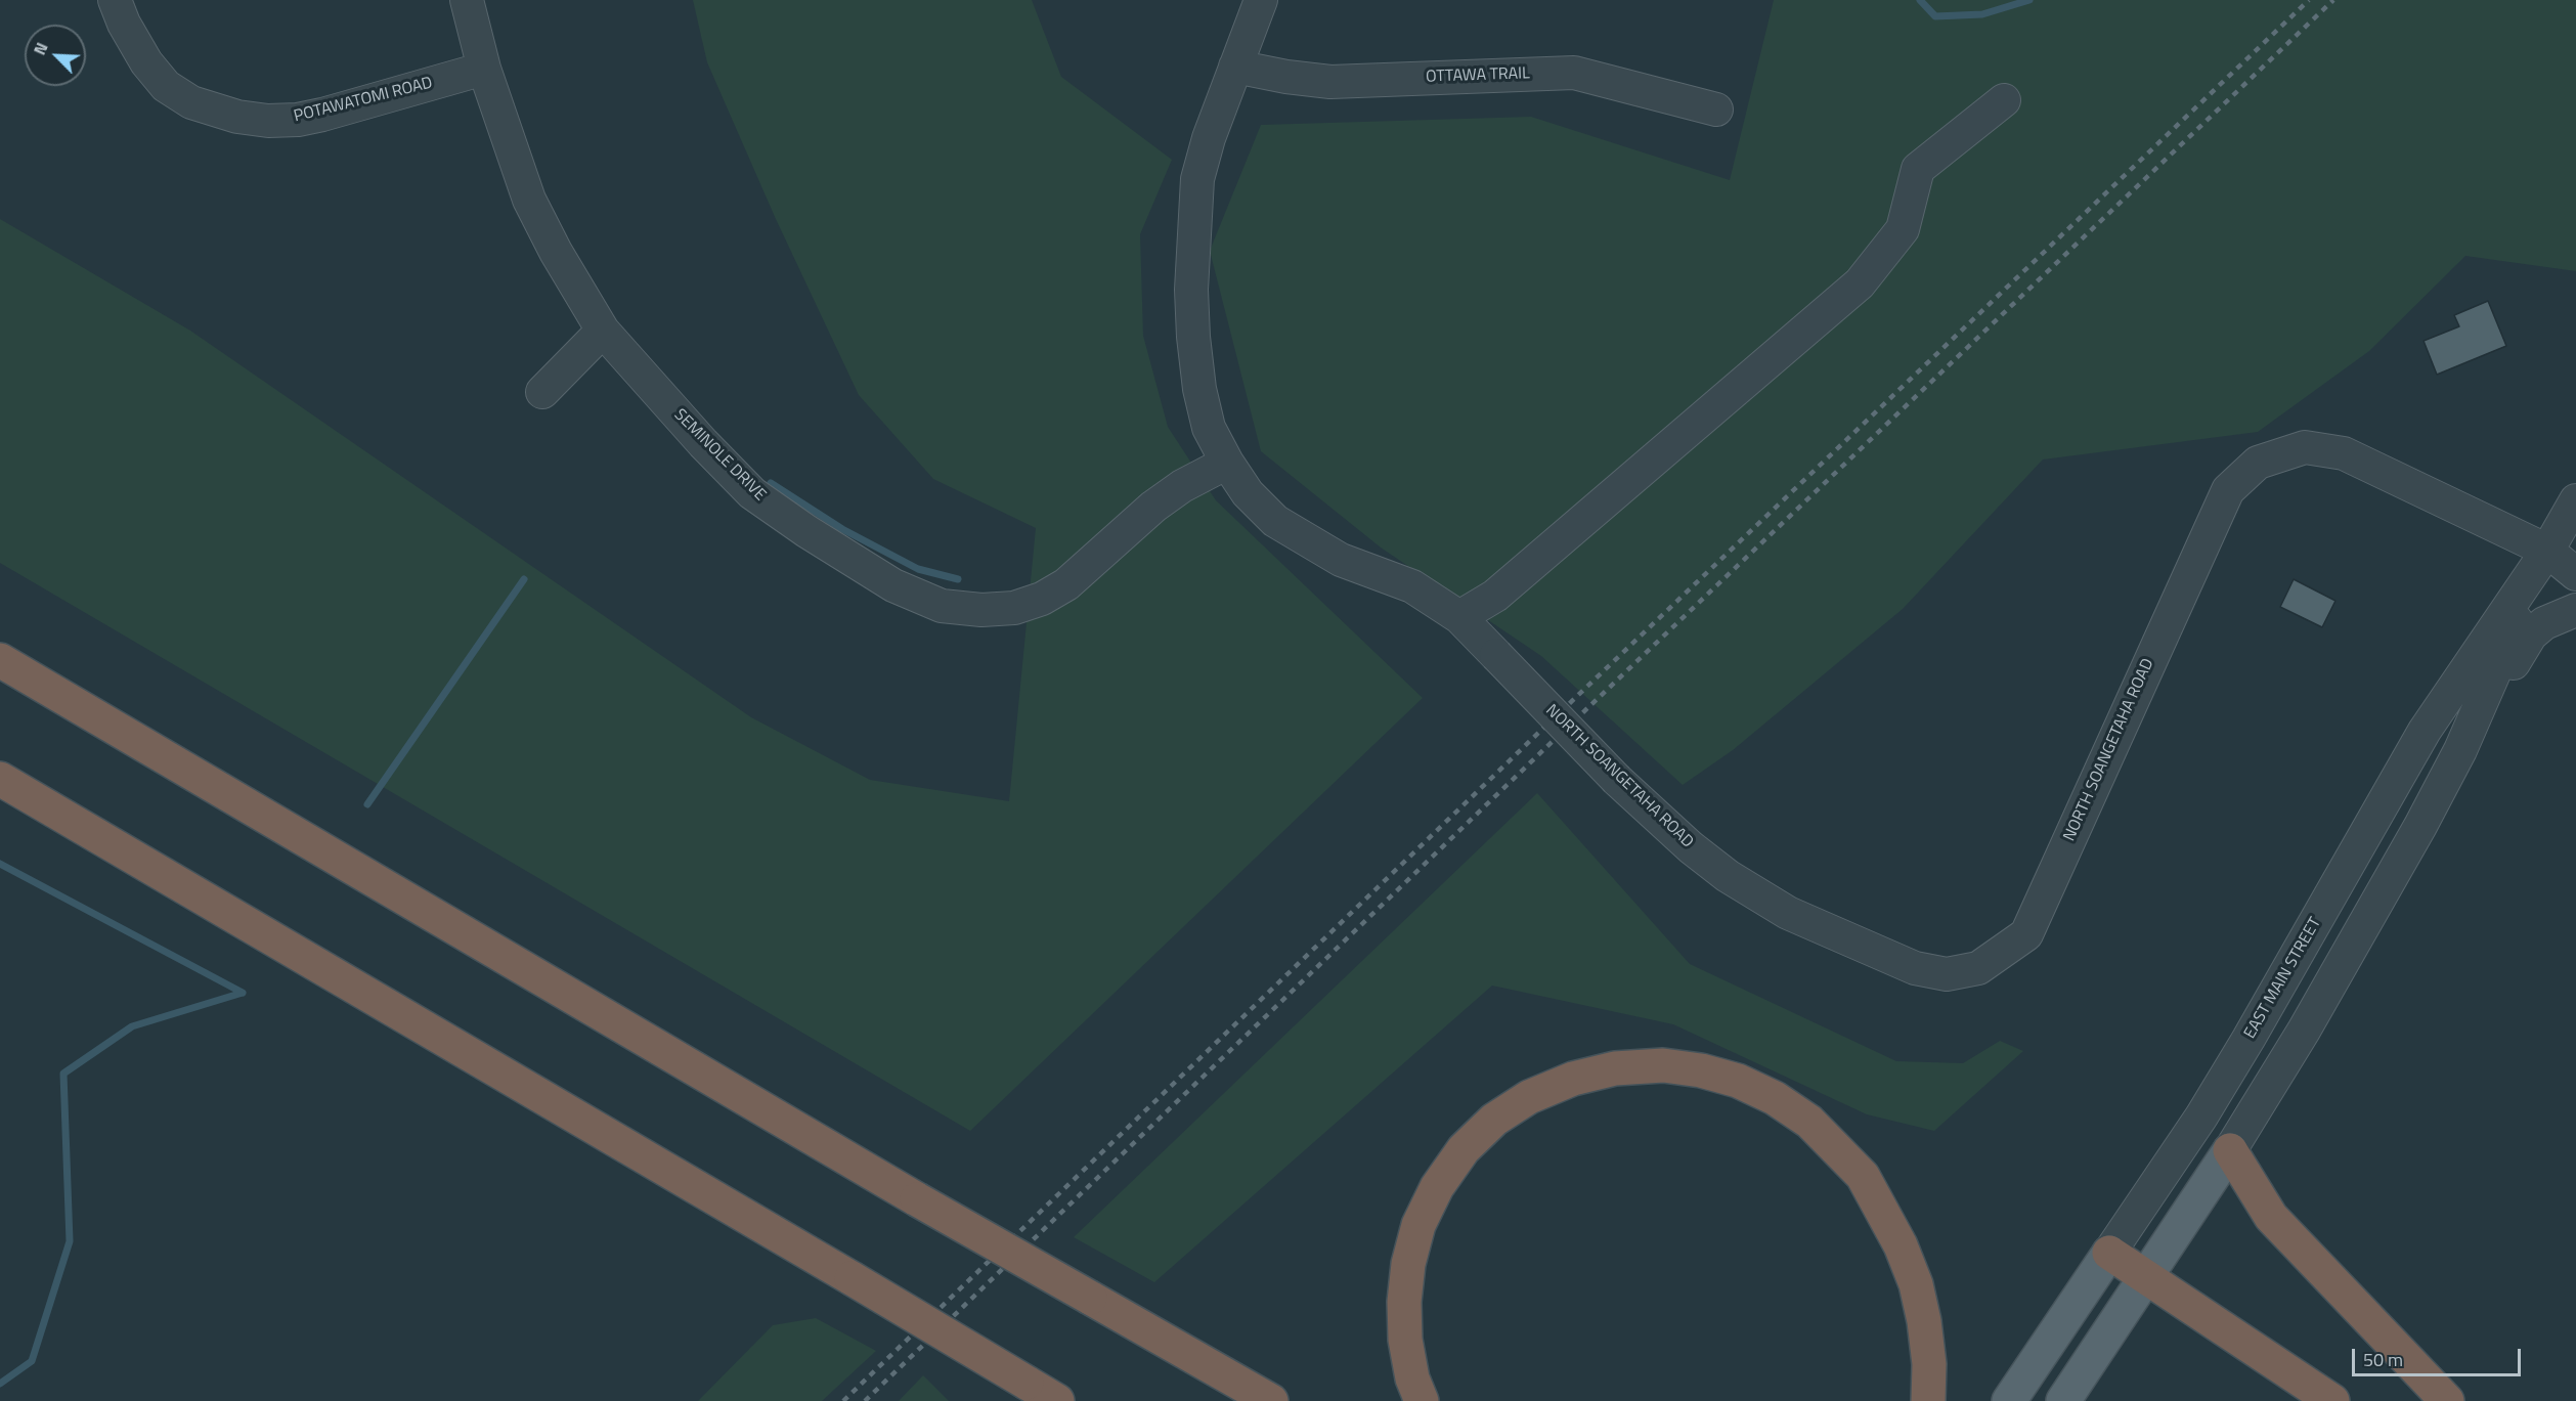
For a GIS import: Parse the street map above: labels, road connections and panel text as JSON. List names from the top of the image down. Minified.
{"streets":{"main road":["EAST MAIN STREET"],"street":["OTTAWA TRAIL","POTAWATOMI ROAD","SEMINOLE DRIVE","NORTH SOANGETAHA ROAD"]},"crossings":[["OTTAWA TRAIL","NORTH SOANGETAHA ROAD"],["POTAWATOMI ROAD","SEMINOLE DRIVE"],["SEMINOLE DRIVE","NORTH SOANGETAHA ROAD"],["NORTH SOANGETAHA ROAD","EAST MAIN STREET"]],"scale_bar":"50 m","north":"top left"}
